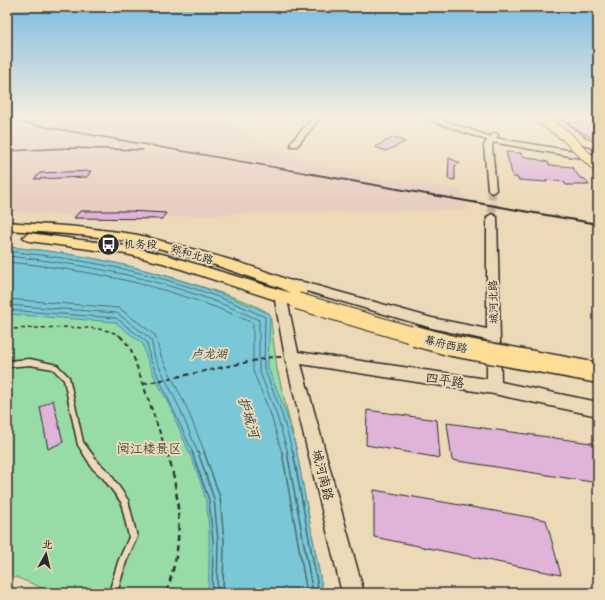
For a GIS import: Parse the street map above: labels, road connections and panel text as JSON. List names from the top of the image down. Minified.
{"streets":{"highway":["幕府西路"],"main road":["郑和北路"],"street":["城河北路","四平路","城河南路"]},"crossings":[["郑和北路","幕府西路"],["郑和北路","城河南路"],["城河北路","四平路"],["幕府西路","城河南路"],["四平路","城河南路"]],"water":["卢龙湖","护城河"],"parks":["阅江楼景区"],"places":{"bus stop":["机务段"]},"north":"top"}
